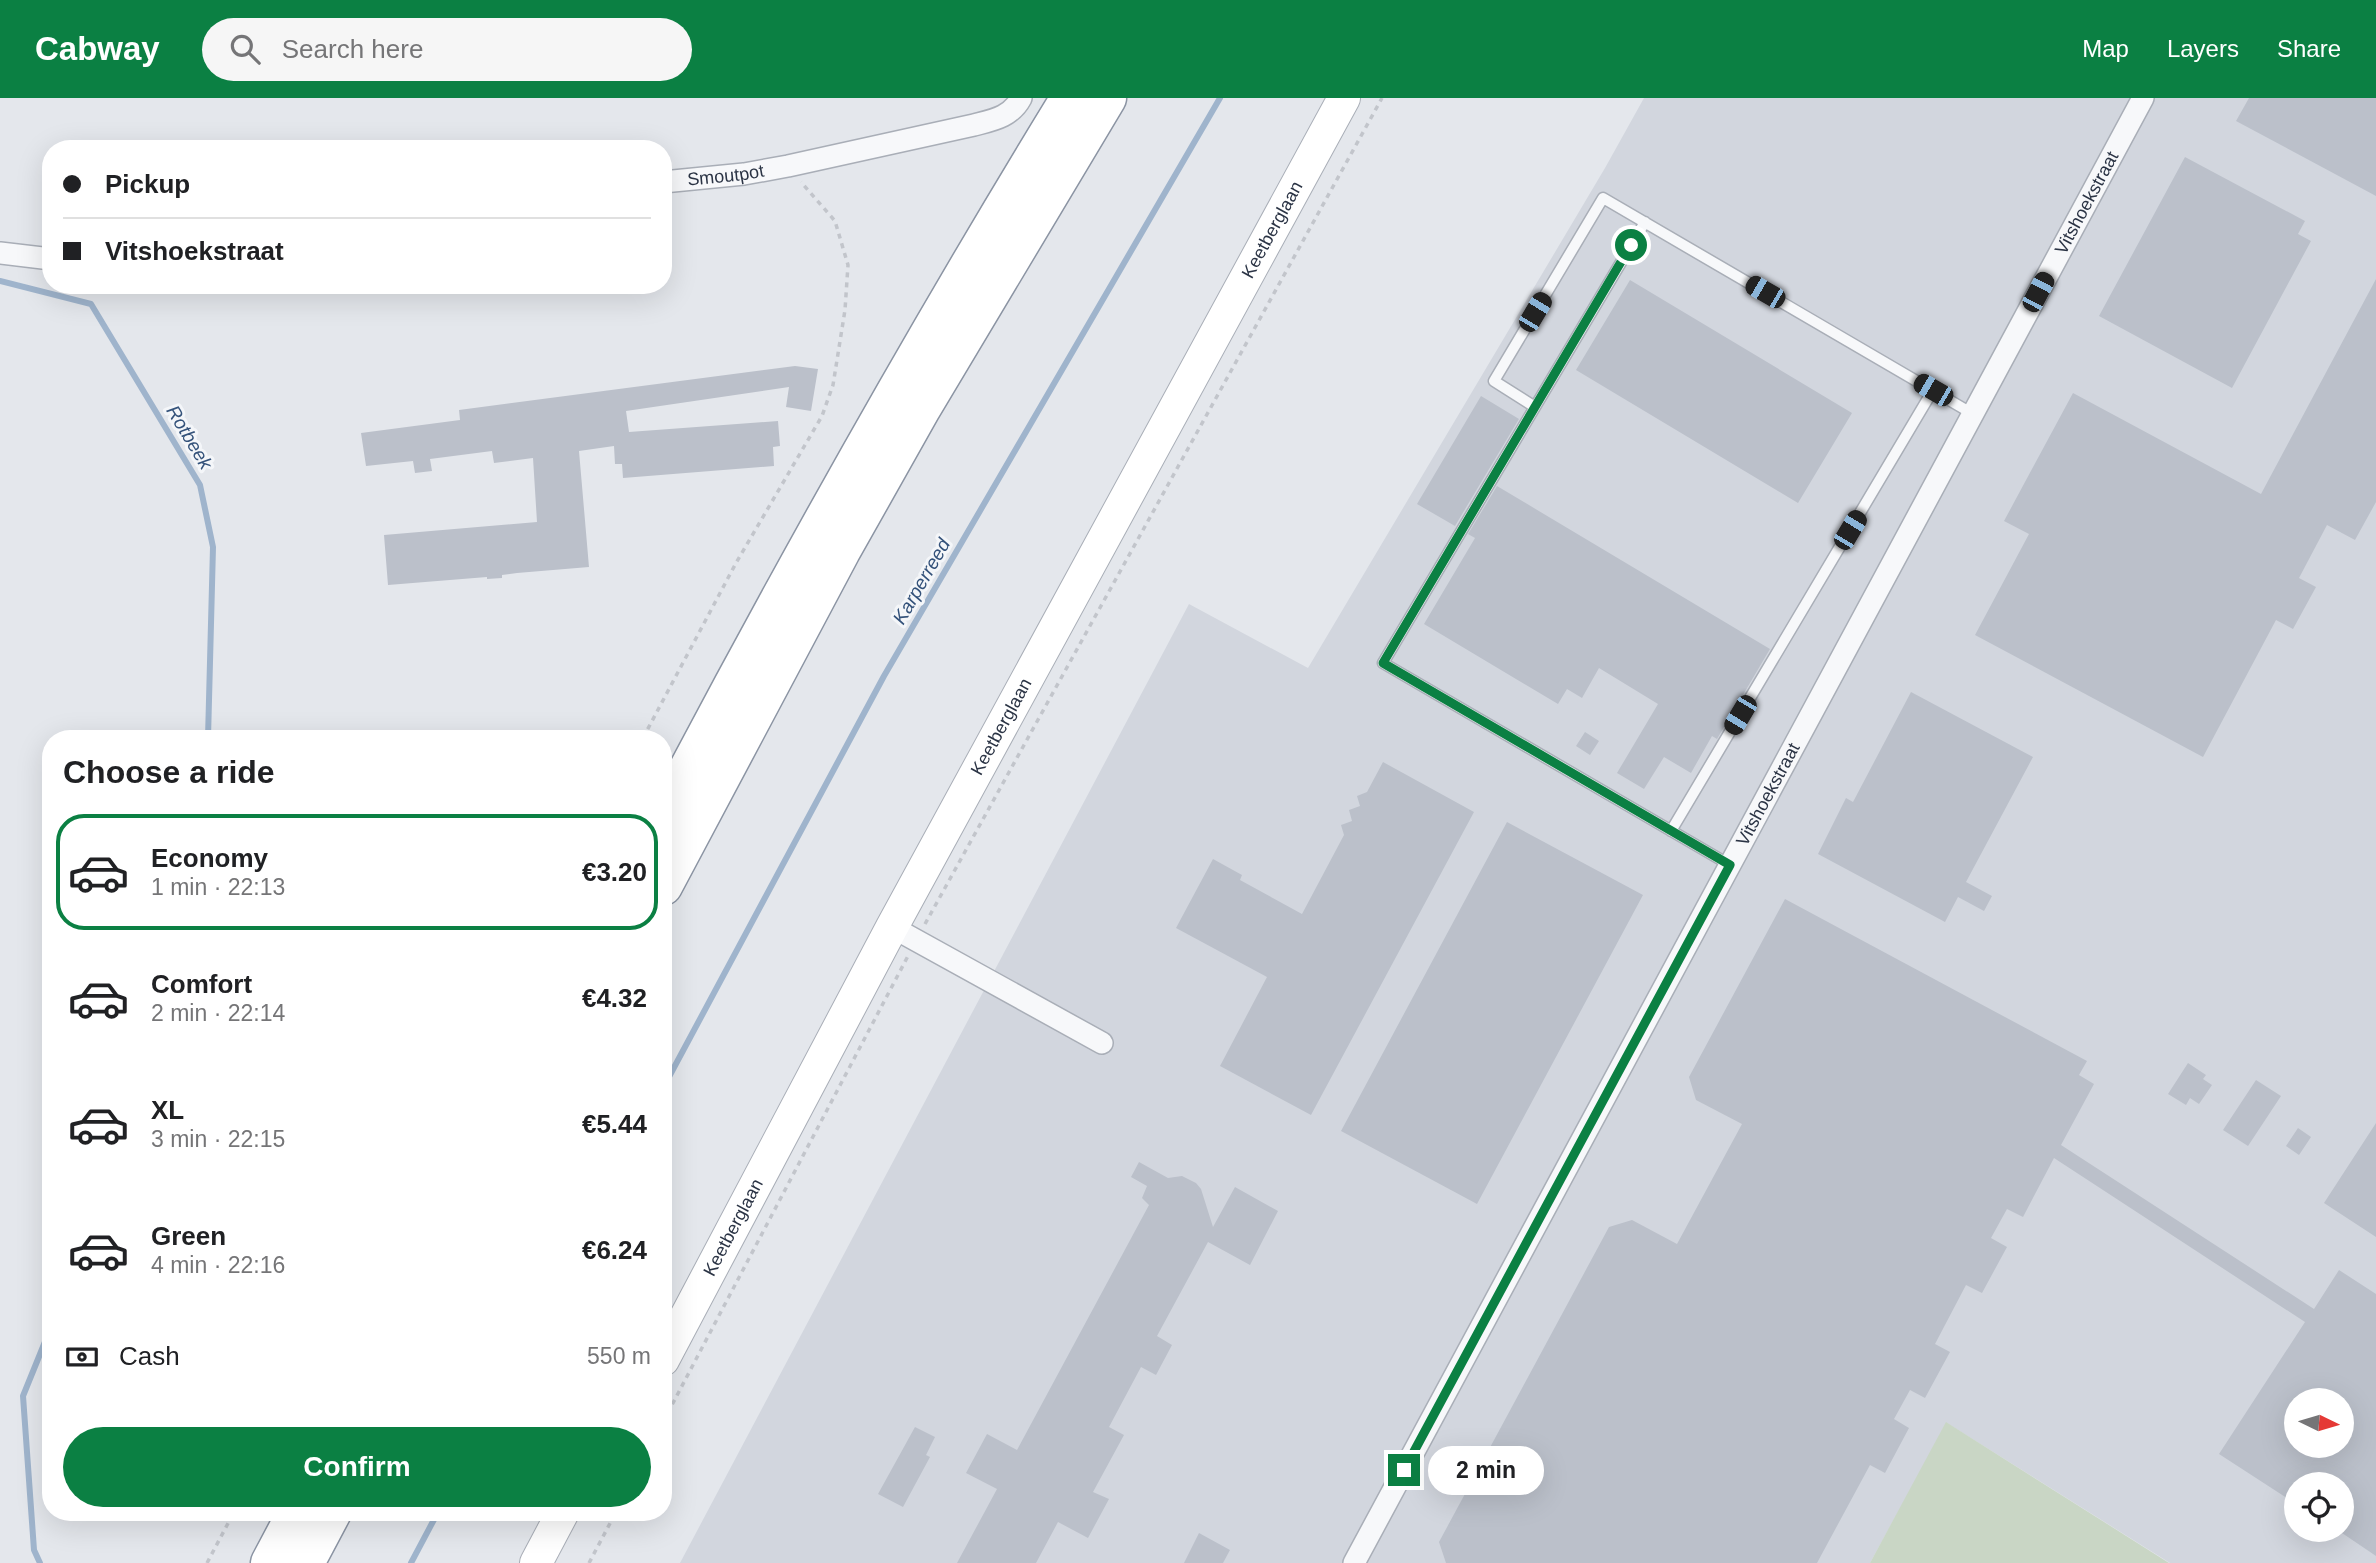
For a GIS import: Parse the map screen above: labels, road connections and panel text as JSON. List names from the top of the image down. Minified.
{"streets":{"main road":["Keetberglaan"],"street":["Smoutpot","Vitshoekstraat"]},"water":["Rotbeek","Karperreed"],"north":"right","page":{"header":"Cabway","search":"Search here","nav":["Map","Layers","Share"],"banner":["Pickup","Vitshoekstraat"],"heading":"Choose a ride","list":[{"name":"Economy","note":"1 min · 22:13","value":"€3.20"},{"name":"Comfort","note":"2 min · 22:14","value":"€4.32"},{"name":"XL","note":"3 min · 22:15","value":"€5.44"},{"name":"Green","note":"4 min · 22:16","value":"€6.24"}],"pay":["Cash","550 m"],"buttons":"Confirm","bubble":"2 min"}}
